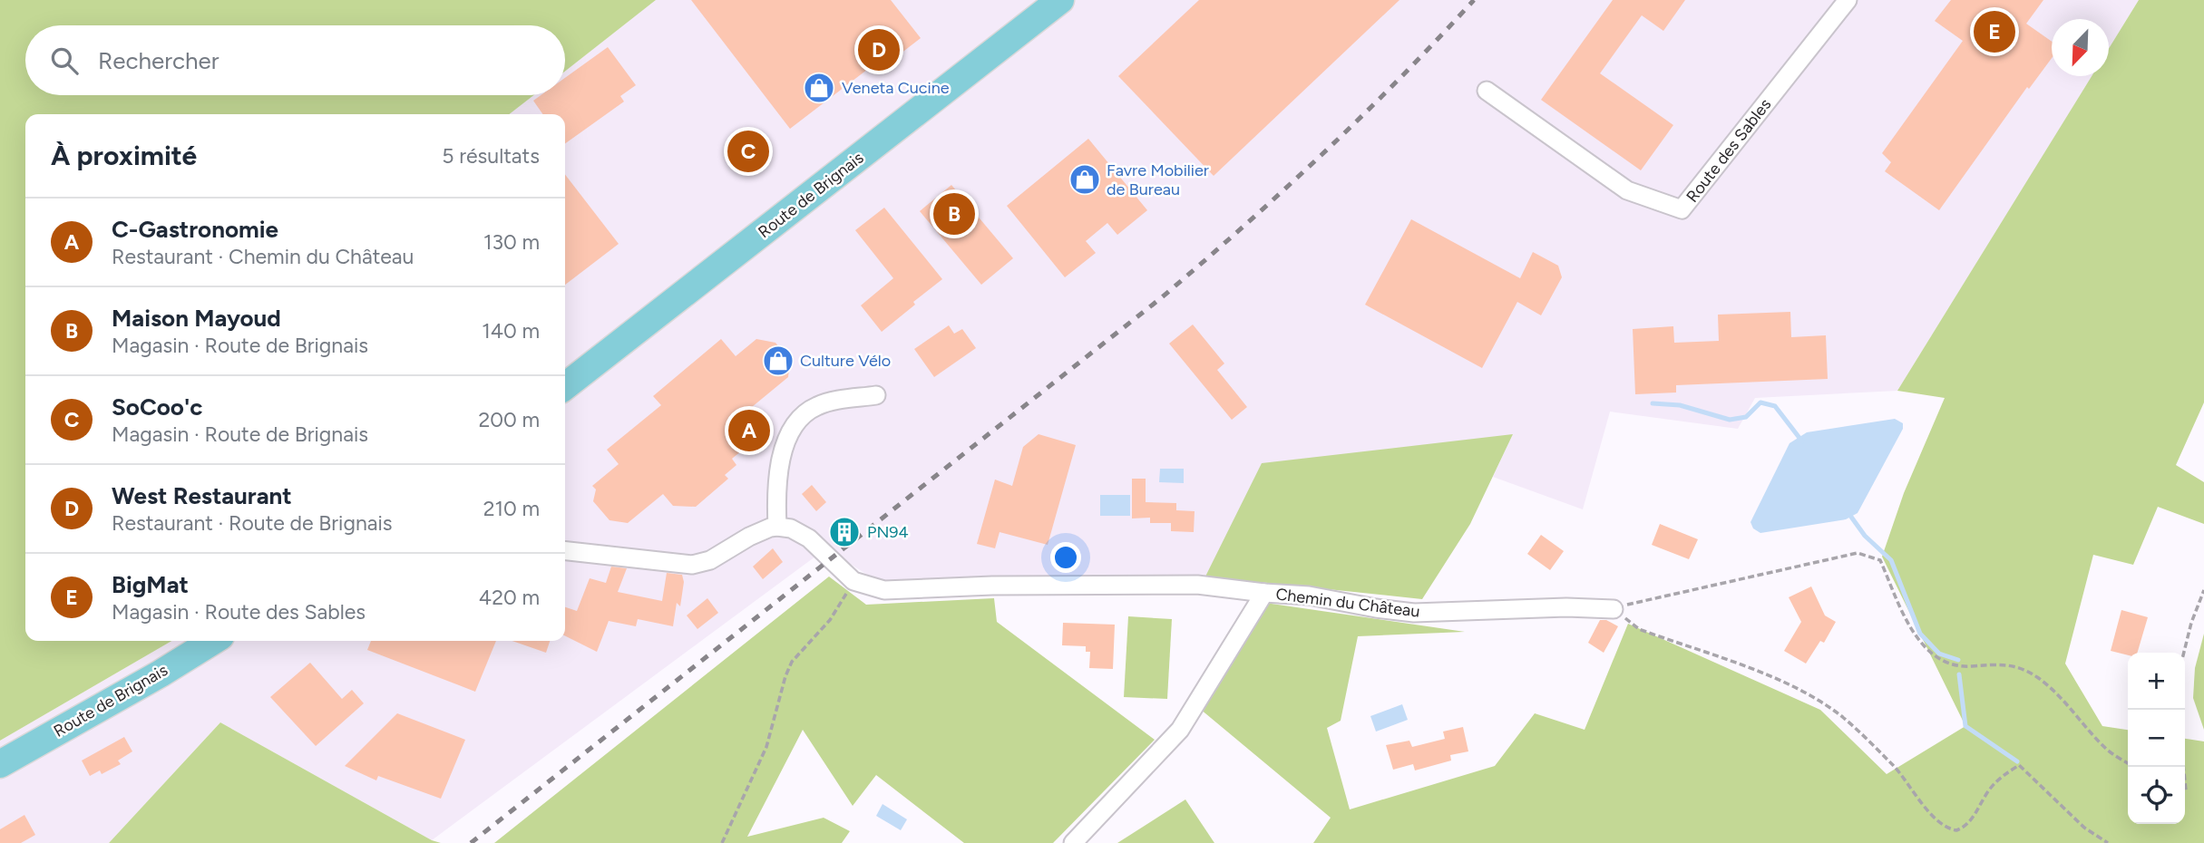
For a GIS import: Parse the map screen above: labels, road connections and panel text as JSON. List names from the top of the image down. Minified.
{"streets":{"main road":["Route de Brignais"],"street":["Route des Sables","Chemin du Château"]},"places":{"shop":["Veneta Cucine","Favre Mobilier de Bureau","Culture Vélo"],"building":["PN94"]},"north":"bottom left","page":{"pins":["E","D","C","B","A"],"search":"Rechercher","heading":["À proximité","5 résultats"],"list":[{"mark":"A","name":"C-Gastronomie","note":"Restaurant · Chemin du Château","value":"130 m"},{"mark":"B","name":"Maison Mayoud","note":"Magasin · Route de Brignais","value":"140 m"},{"mark":"C","name":"SoCoo'c","note":"Magasin · Route de Brignais","value":"200 m"},{"mark":"D","name":"West Restaurant","note":"Restaurant · Route de Brignais","value":"210 m"},{"mark":"E","name":"BigMat","note":"Magasin · Route des Sables","value":"420 m"}],"map_buttons":["+","−"]}}
